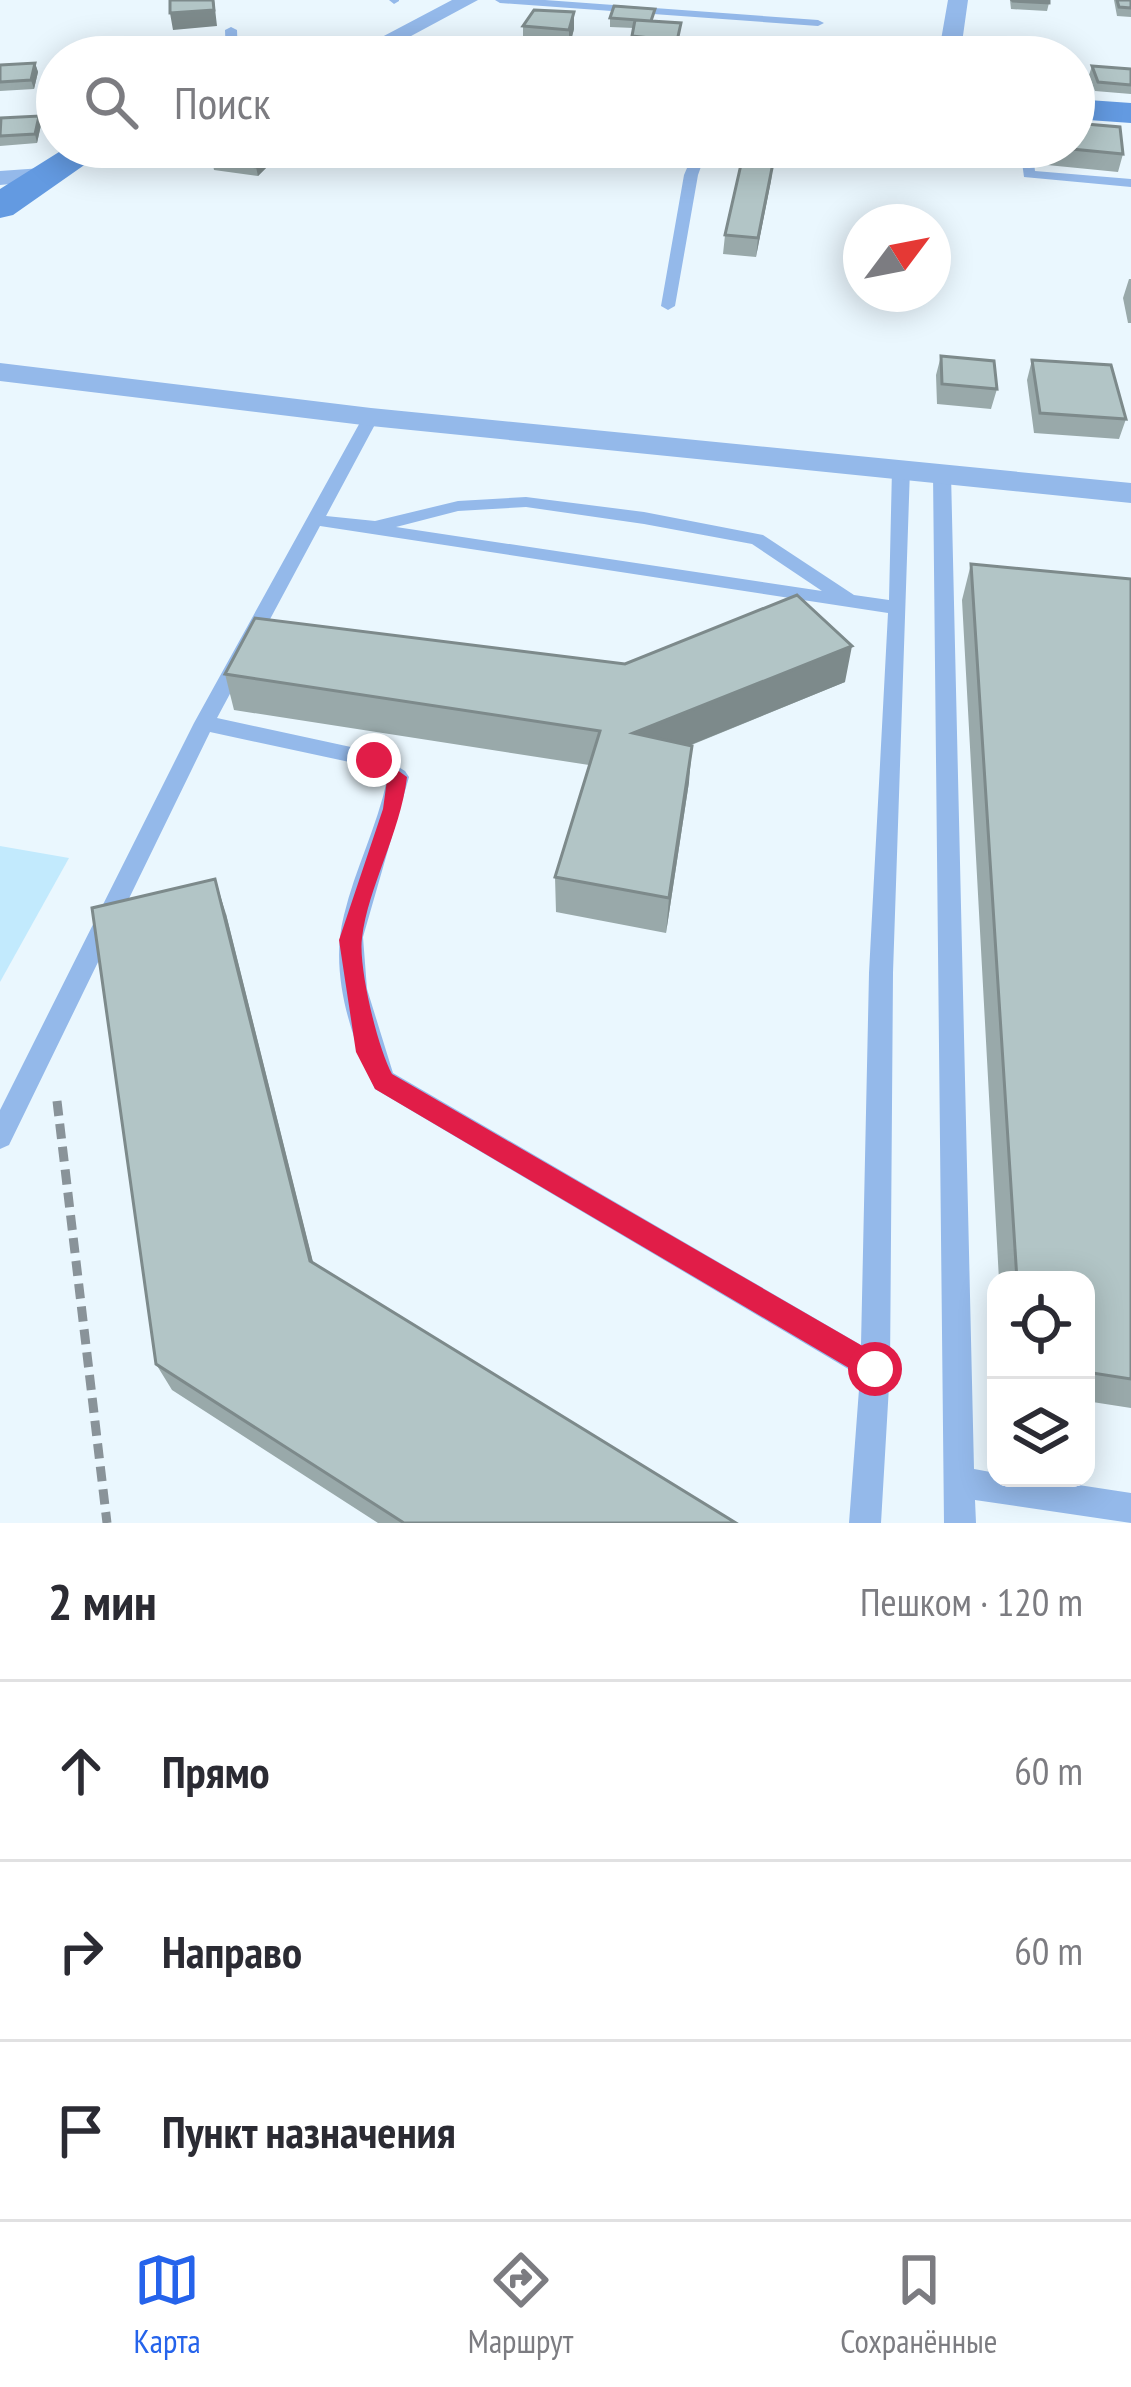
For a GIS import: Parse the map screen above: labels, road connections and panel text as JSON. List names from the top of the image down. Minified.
{"north":"top right","page":{"search":"Поиск","heading":["2 мин","Пешком · 120 m"],"list":[["Прямо","60 m"],["Направо","60 m"],"Пункт назначения"],"nav":["Карта","Маршрут","Сохранённые"]}}
